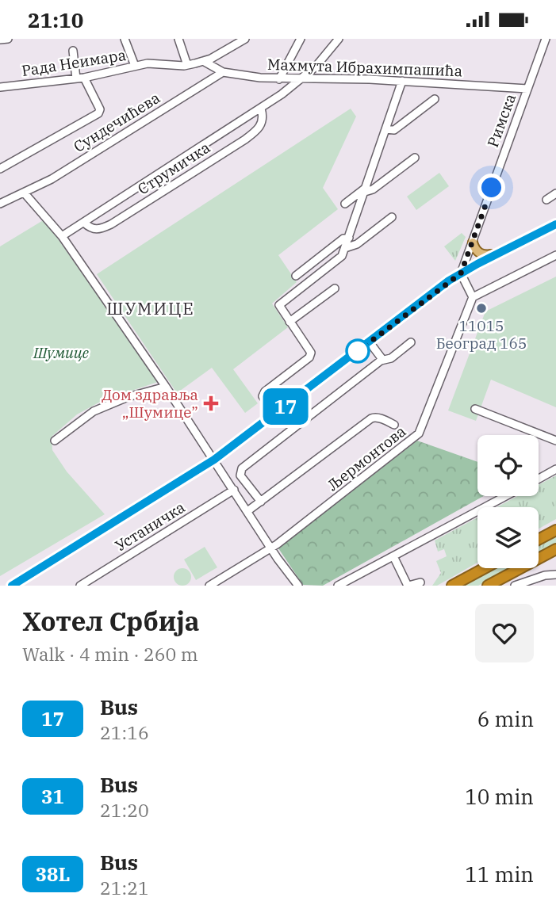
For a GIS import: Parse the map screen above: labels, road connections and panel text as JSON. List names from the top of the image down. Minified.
{"streets":{"main road":["Устаничка"],"street":["Рада Неимара","Махмута Ибрахимпашића","Римска","Сундечићева","Струмичка","Љермонтова"]},"crossings":[["Рада Неимара","Махмута Ибрахимпашића"],["Махмута Ибрахимпашића","Римска"],["Махмута Ибрахимпашића","Сундечићева"],["Махмута Ибрахимпашића","Струмичка"],["Римска","Устаничка"]],"districts":["ШУМИЦЕ"],"parks":["Шумице"],"places":{"other":["11015 Београд 165"],"health":["Дом здравља „Шумице”"]},"lines":["bus line 17"],"page":{"status":"21:10","on_map":"17","heading":["Хотел Србија","Walk · 4 min · 260 m"],"list":[{"mark":"17","name":"Bus","note":"21:16","value":"6 min"},{"mark":"31","name":"Bus","note":"21:20","value":"10 min"},{"mark":"38L","name":"Bus","note":"21:21","value":"11 min"}]}}
